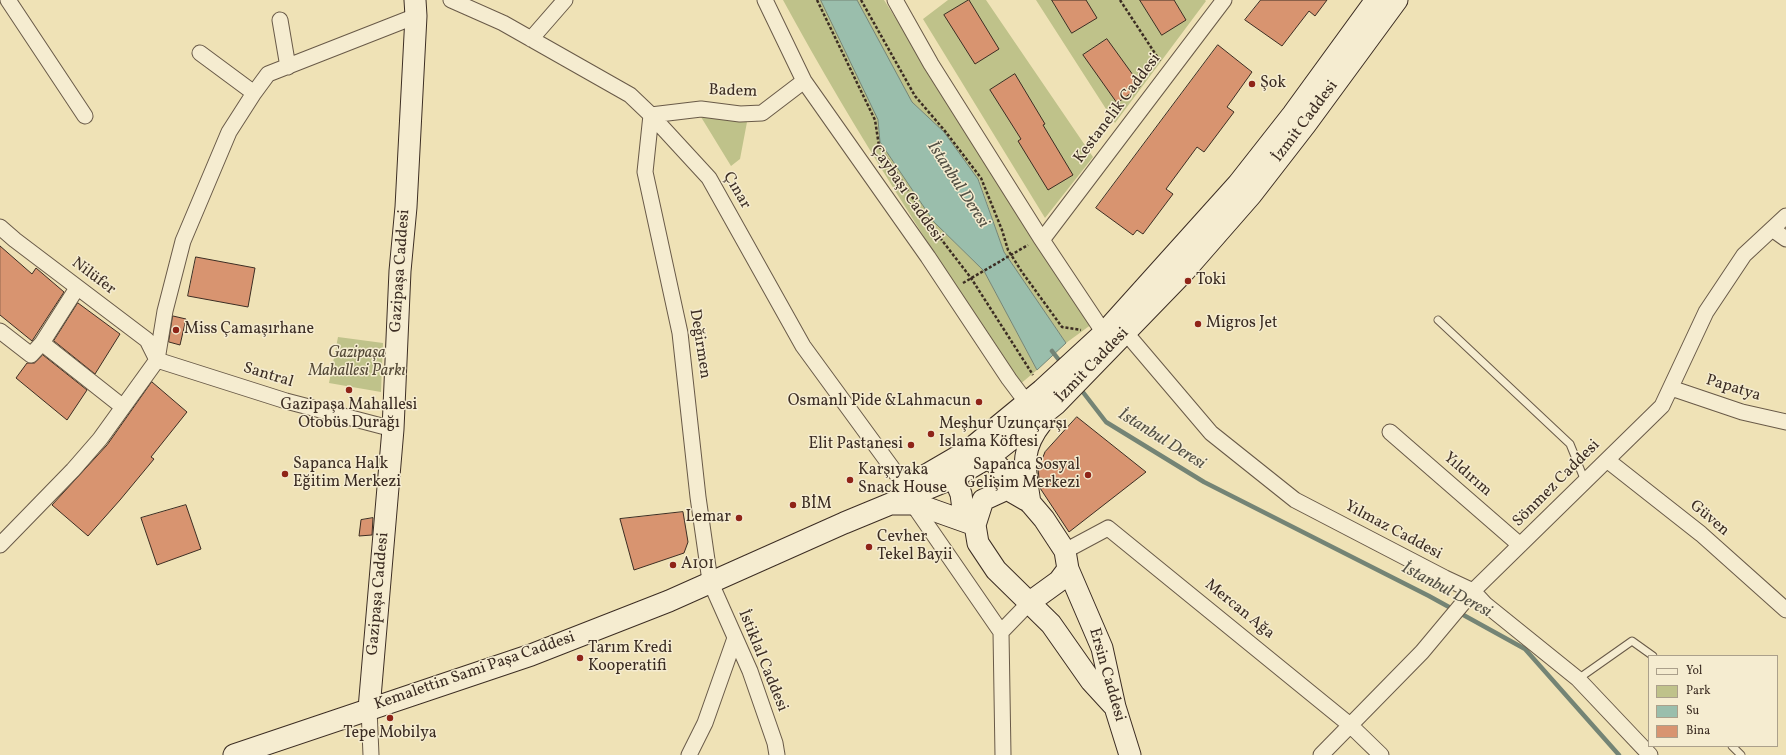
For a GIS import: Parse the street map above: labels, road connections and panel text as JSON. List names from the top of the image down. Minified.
{"streets":{"main road":["İzmit Caddesi","Gazipaşa Caddesi","Kemalettin Sami Paşa Caddesi","Ersin Caddesi"],"street":["Badem","Kestanelik Caddesi","Çınar","Çaybaşı Caddesi","Nilüfer","Değirmen","Santral","Papatya","Yıldırım","Sönmez Caddesi","Güven","Yılmaz Caddesi","Mercan Ağa","İstiklal Caddesi"]},"crossings":[["Badem","Çınar"],["Badem","Çaybaşı Caddesi"],["Badem","Değirmen"],["İzmit Caddesi","Çınar"],["İzmit Caddesi","Çaybaşı Caddesi"],["İzmit Caddesi","Yılmaz Caddesi"],["İzmit Caddesi","Kemalettin Sami Paşa Caddesi"],["Çınar","Değirmen"],["Gazipaşa Caddesi","Santral"],["Gazipaşa Caddesi","Kemalettin Sami Paşa Caddesi"],["Nilüfer","Santral"],["Değirmen","İstiklal Caddesi"],["Değirmen","Kemalettin Sami Paşa Caddesi"],["Papatya","Sönmez Caddesi"],["Yıldırım","Sönmez Caddesi"],["Sönmez Caddesi","Güven"],["Sönmez Caddesi","Yılmaz Caddesi"],["Sönmez Caddesi","Mercan Ağa"],["Mercan Ağa","Ersin Caddesi"],["İstiklal Caddesi","Kemalettin Sami Paşa Caddesi"]],"water":["İstanbul Deresi"],"parks":["Gazipaşa Mahallesi Parkı"],"places":["Şok","Toki","Migros Jet","Miss Çamaşırhane","Gazipaşa Mahallesi Otobüs Durağı","Osmanlı Pide &Lahmacun","Meşhur Uzunçarşı Islama Köftesi","Elit Pastanesi","Sapanca Halk Eğitim Merkezi","Sapanca Sosyal Gelişim Merkezi","Karşıyaka Snack House","BİM","Lemar","Cevher Tekel Bayii","A101","Tarım Kredi Kooperatifi","Tepe Mobilya"],"legend":["Yol","Park","Su","Bina"]}
